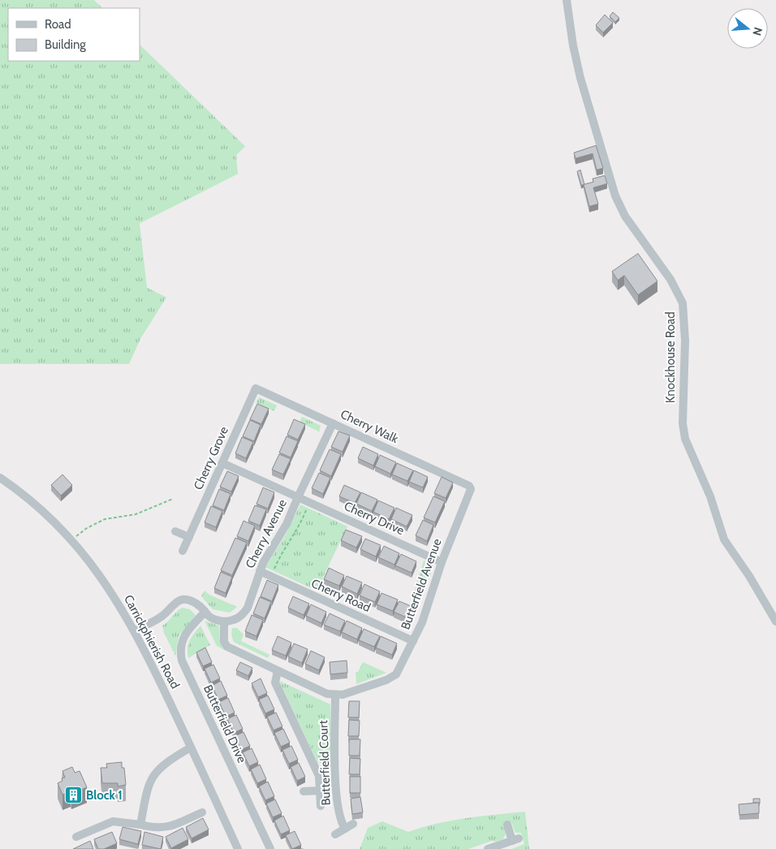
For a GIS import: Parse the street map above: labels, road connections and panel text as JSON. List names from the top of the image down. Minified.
{"streets":{"street":["Knockhouse Road","Cherry Walk","Cherry Grove","Cherry Drive","Cherry Avenue","Butterfield Avenue","Cherry Road","Carrickphierish Road","Butterfield Drive","Butterfield Court"]},"crossings":[["Cherry Walk","Cherry Grove"],["Cherry Walk","Cherry Avenue"],["Cherry Walk","Butterfield Avenue"],["Cherry Grove","Cherry Drive"],["Cherry Drive","Cherry Avenue"],["Cherry Drive","Butterfield Avenue"],["Cherry Avenue","Cherry Road"],["Butterfield Avenue","Cherry Road"],["Butterfield Avenue","Butterfield Court"]],"places":{"building":["Block 1"]},"legend":["Road","Building"],"north":"right"}
